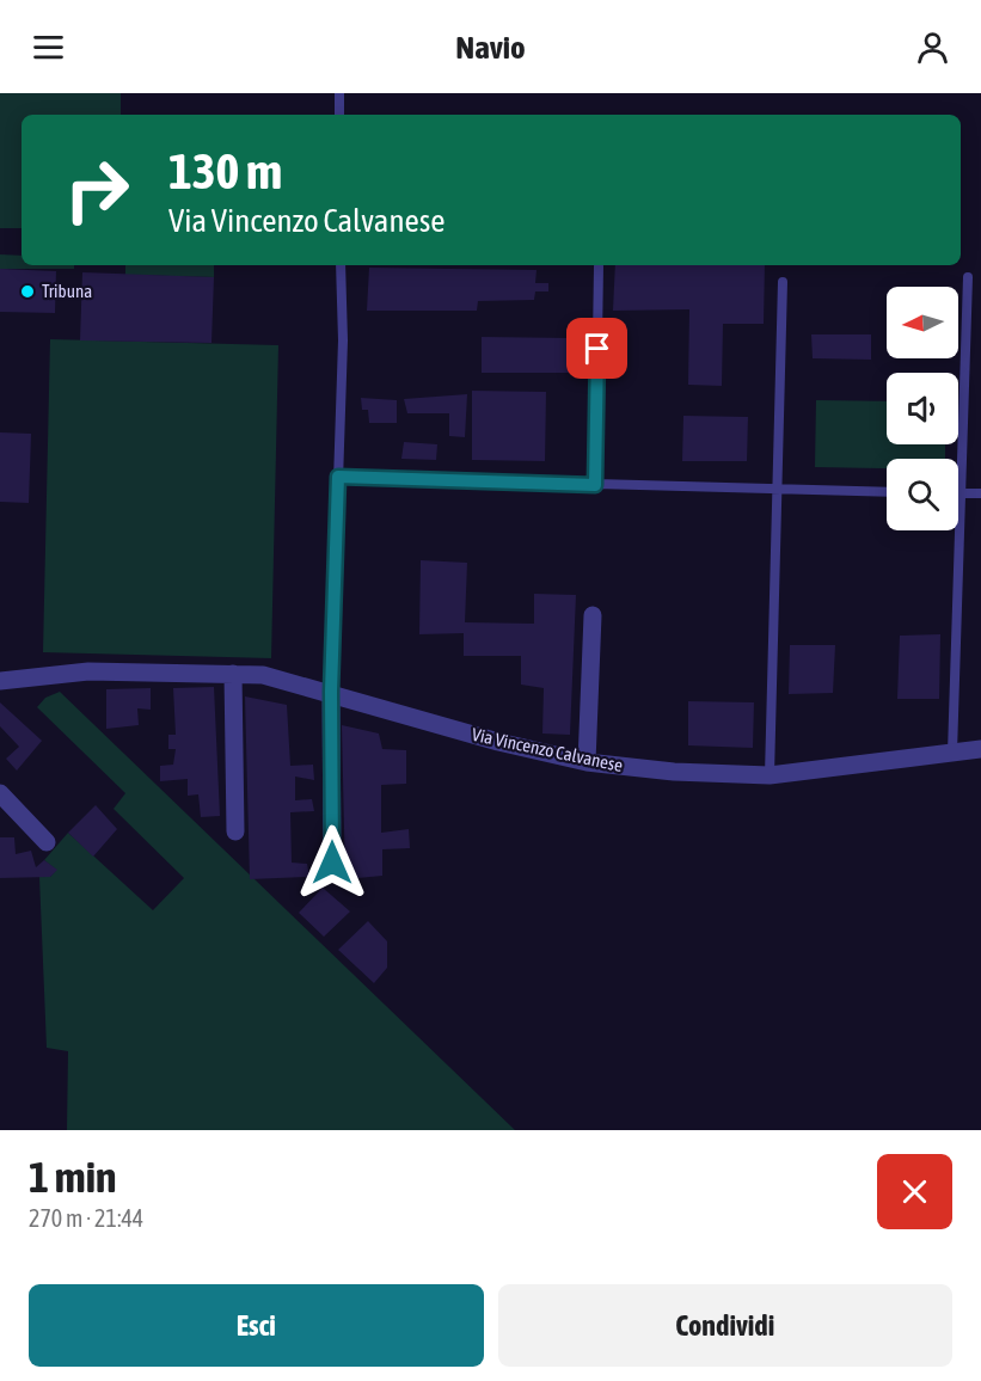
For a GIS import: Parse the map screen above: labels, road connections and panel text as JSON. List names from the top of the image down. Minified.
{"streets":{"street":["Via Vincenzo Calvanese"]},"places":["Tribuna"],"north":"left","page":{"header":"Navio","turn":["130 m","Via Vincenzo Calvanese"],"heading":["1 min","270 m · 21:44"],"buttons":["Esci","Condividi"]}}
